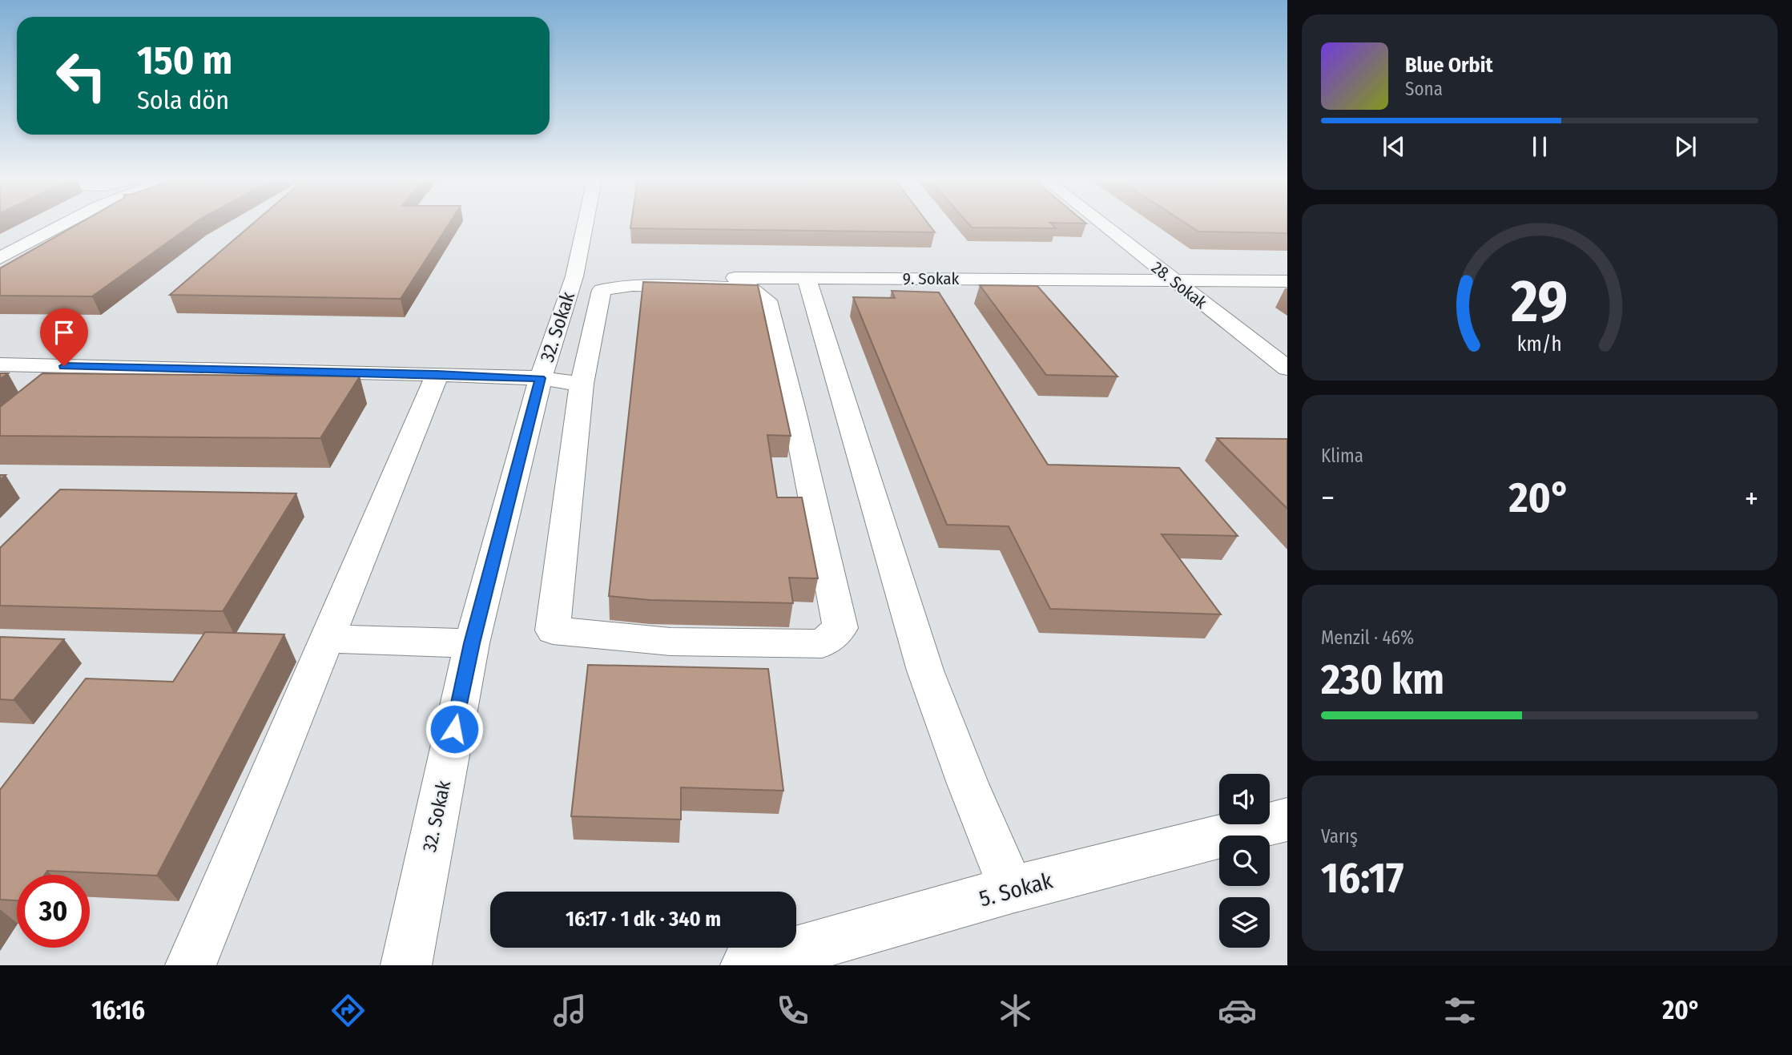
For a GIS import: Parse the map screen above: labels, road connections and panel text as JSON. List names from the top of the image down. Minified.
{"streets":{"street":["9. Sokak","28. Sokak","32. Sokak","5. Sokak"]},"crossings":[["9. Sokak","28. Sokak"],["9. Sokak","32. Sokak"]],"page":{"turn":["150 m","Sola dön"],"song":["Blue Orbit","Sona"],"tile":["Klima",["Menzil · 46%","230 km"],["Varış","16:17"]],"heat":["−","20°","+"],"limit":"30","trip":"16:17 · 1 dk · 340 m","tabs":["16:16","20°"],"gauge":["29","km/h"]}}
